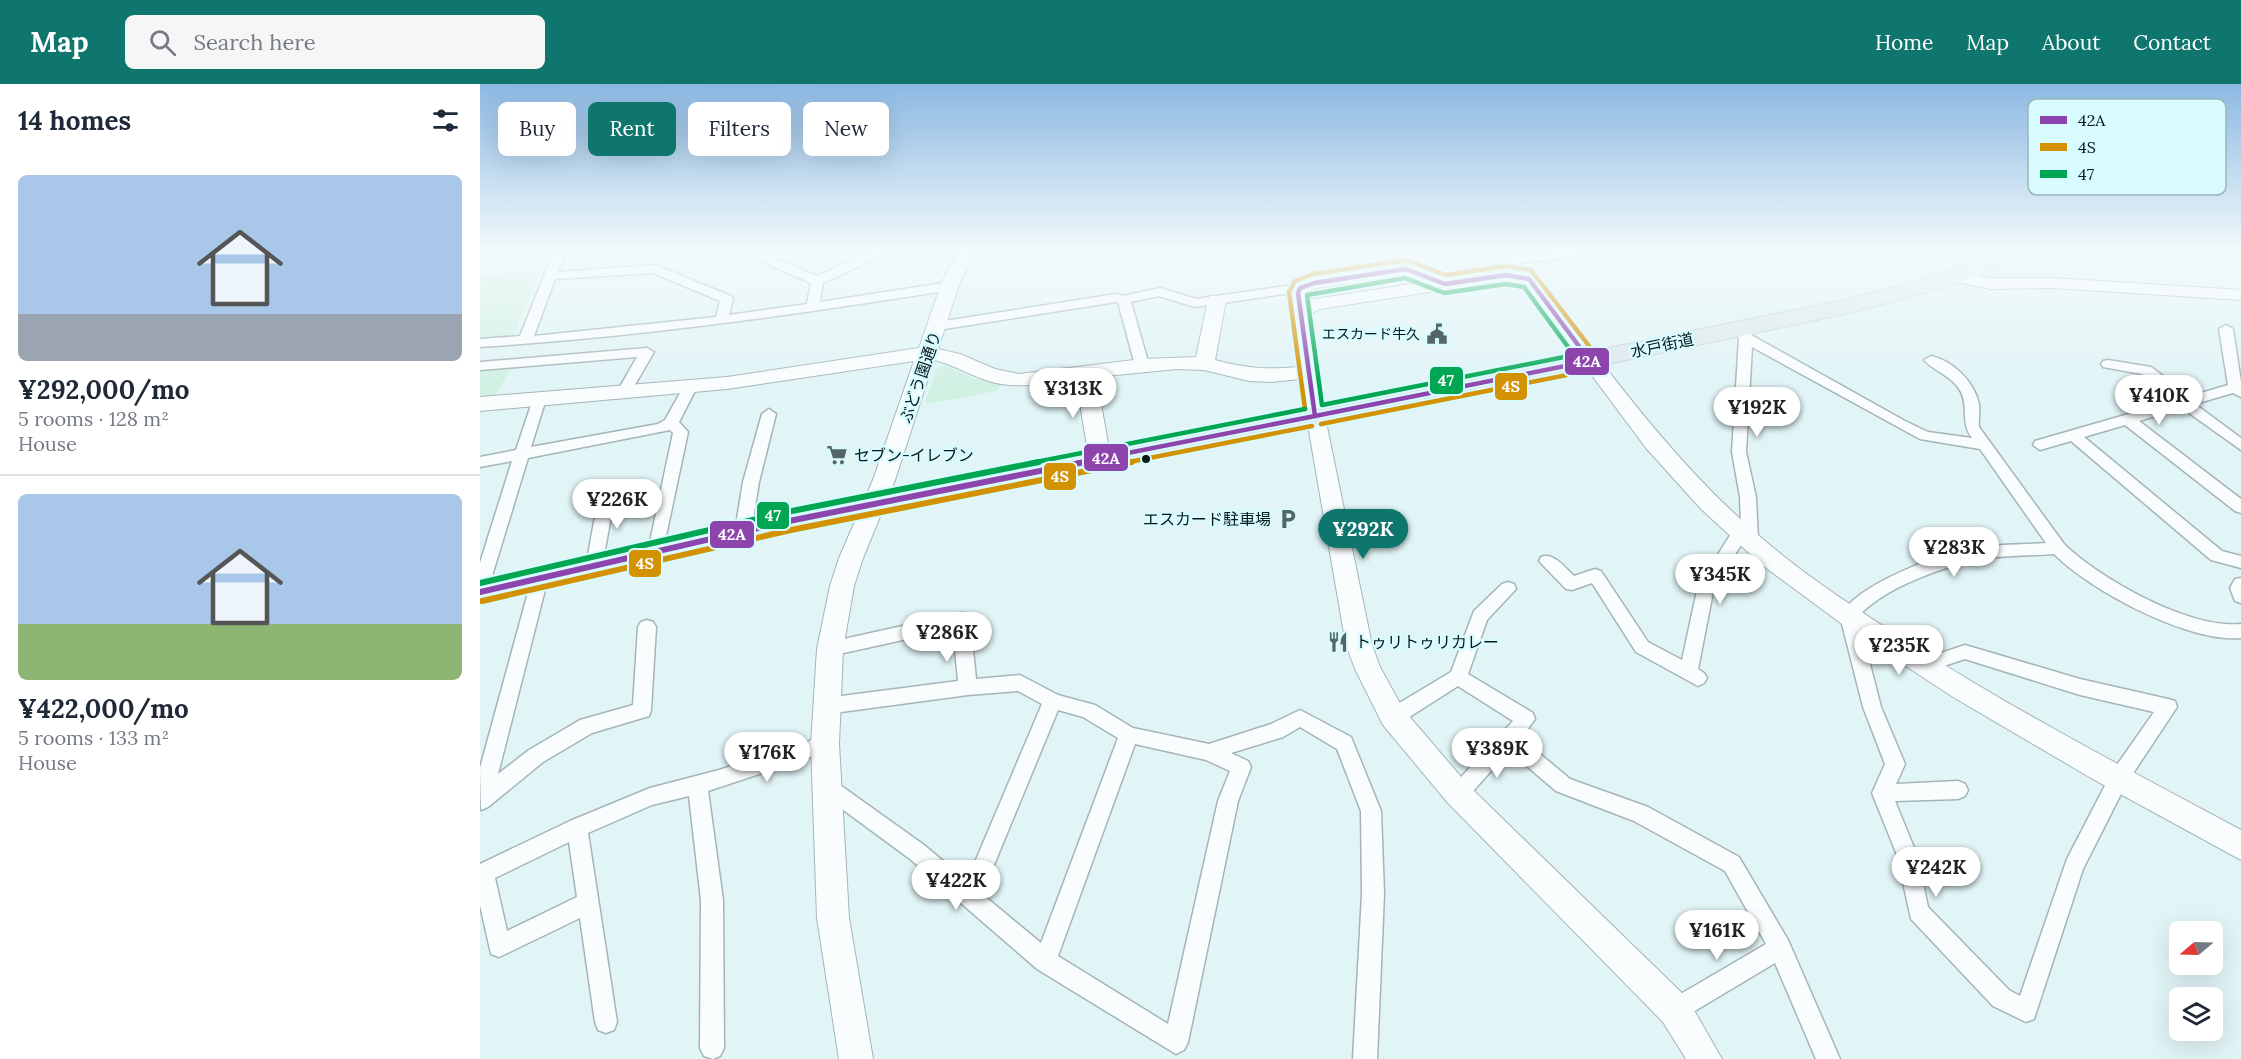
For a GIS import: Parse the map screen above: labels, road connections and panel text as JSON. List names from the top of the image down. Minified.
{"streets":{"highway":["水戸街道"],"street":["ぶどう園通り"]},"crossings":[["水戸街道","ぶどう園通り"]],"places":{"public building":["エスカード牛久"],"supermarket":["セブン-イレブン"],"parking":["エスカード駐車場"],"restaurant":["トゥリトゥリカレー"]},"lines":["transit line 42A","transit line 4S","transit line 47"],"legend":["42A","4S","47"],"north":"left","page":{"header":"Map","search":"Search here","nav":["Home","Map","About","Contact"],"heading":"14 homes","chip":["Buy","Rent","Filters","New"],"list":[{"name":"¥292,000/mo","note":"5 rooms · 128 m² · House"},{"name":"¥422,000/mo","note":"5 rooms · 133 m² · House"}],"price":["¥313K","¥410K","¥192K","¥226K","¥292K","¥283K","¥345K","¥286K","¥235K","¥389K","¥176K","¥242K","¥422K","¥161K"]}}
